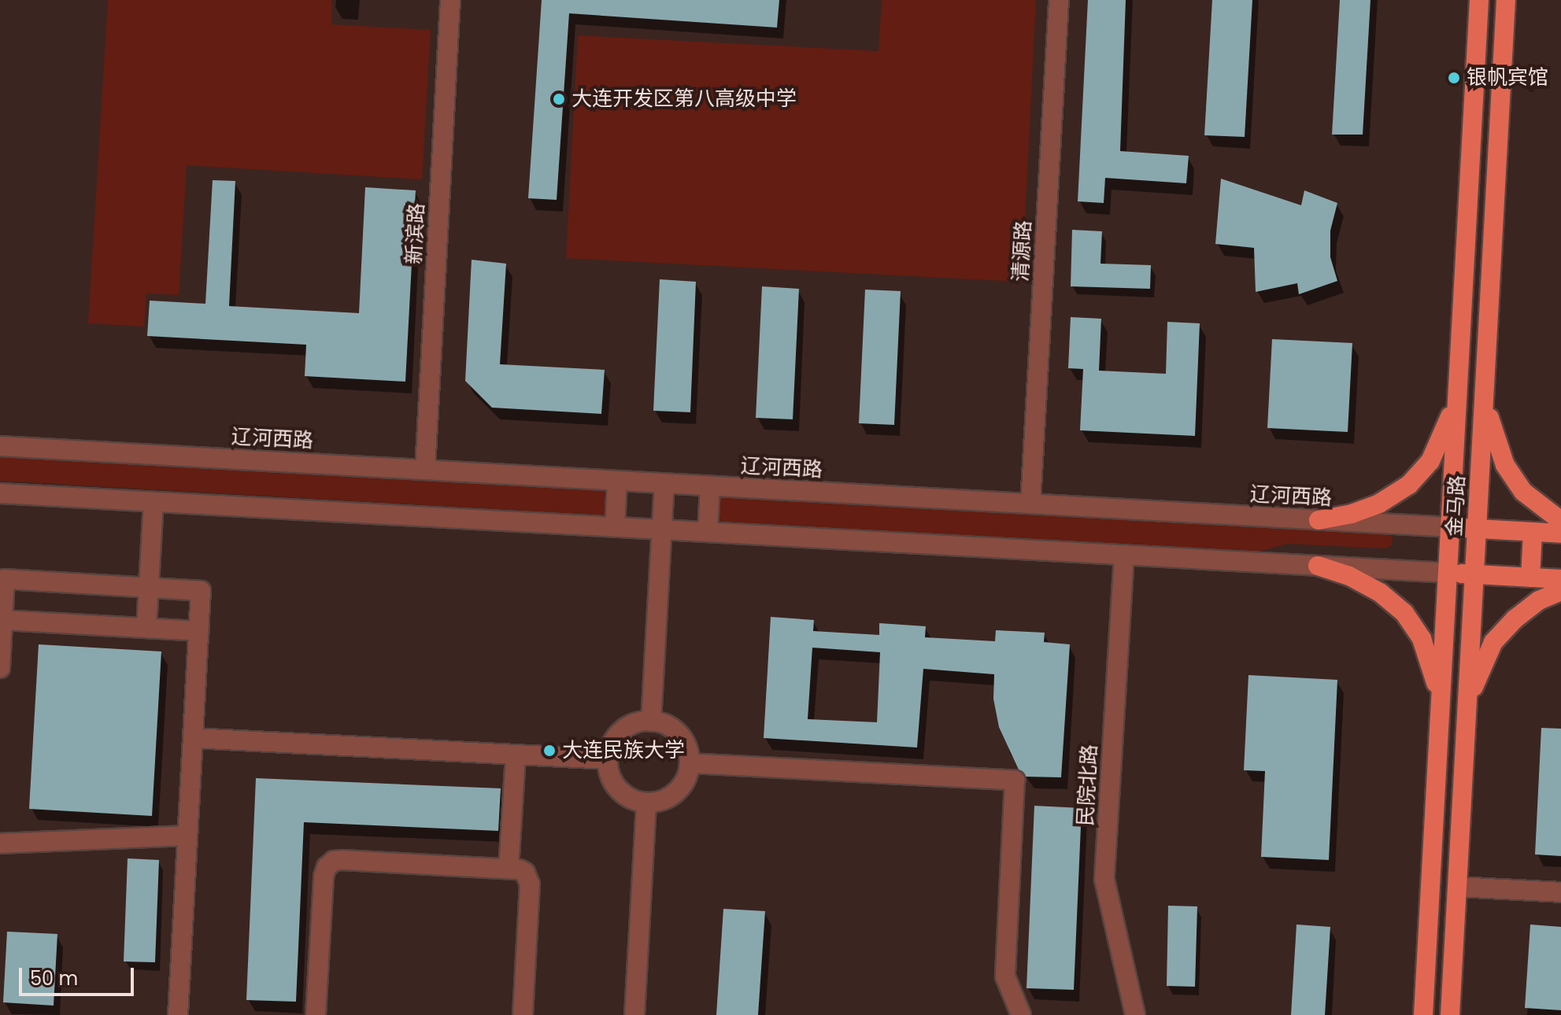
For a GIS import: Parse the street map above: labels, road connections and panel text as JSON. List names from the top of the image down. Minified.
{"streets":{"main road":["辽河西路","金马路"],"street":["新滨路","清源路","民院北路"]},"crossings":[["新滨路","辽河西路"],["清源路","辽河西路"],["辽河西路","金马路"]],"places":["银帆宾馆","大连开发区第八高级中学","大连民族大学"],"scale_bar":"50 m"}
